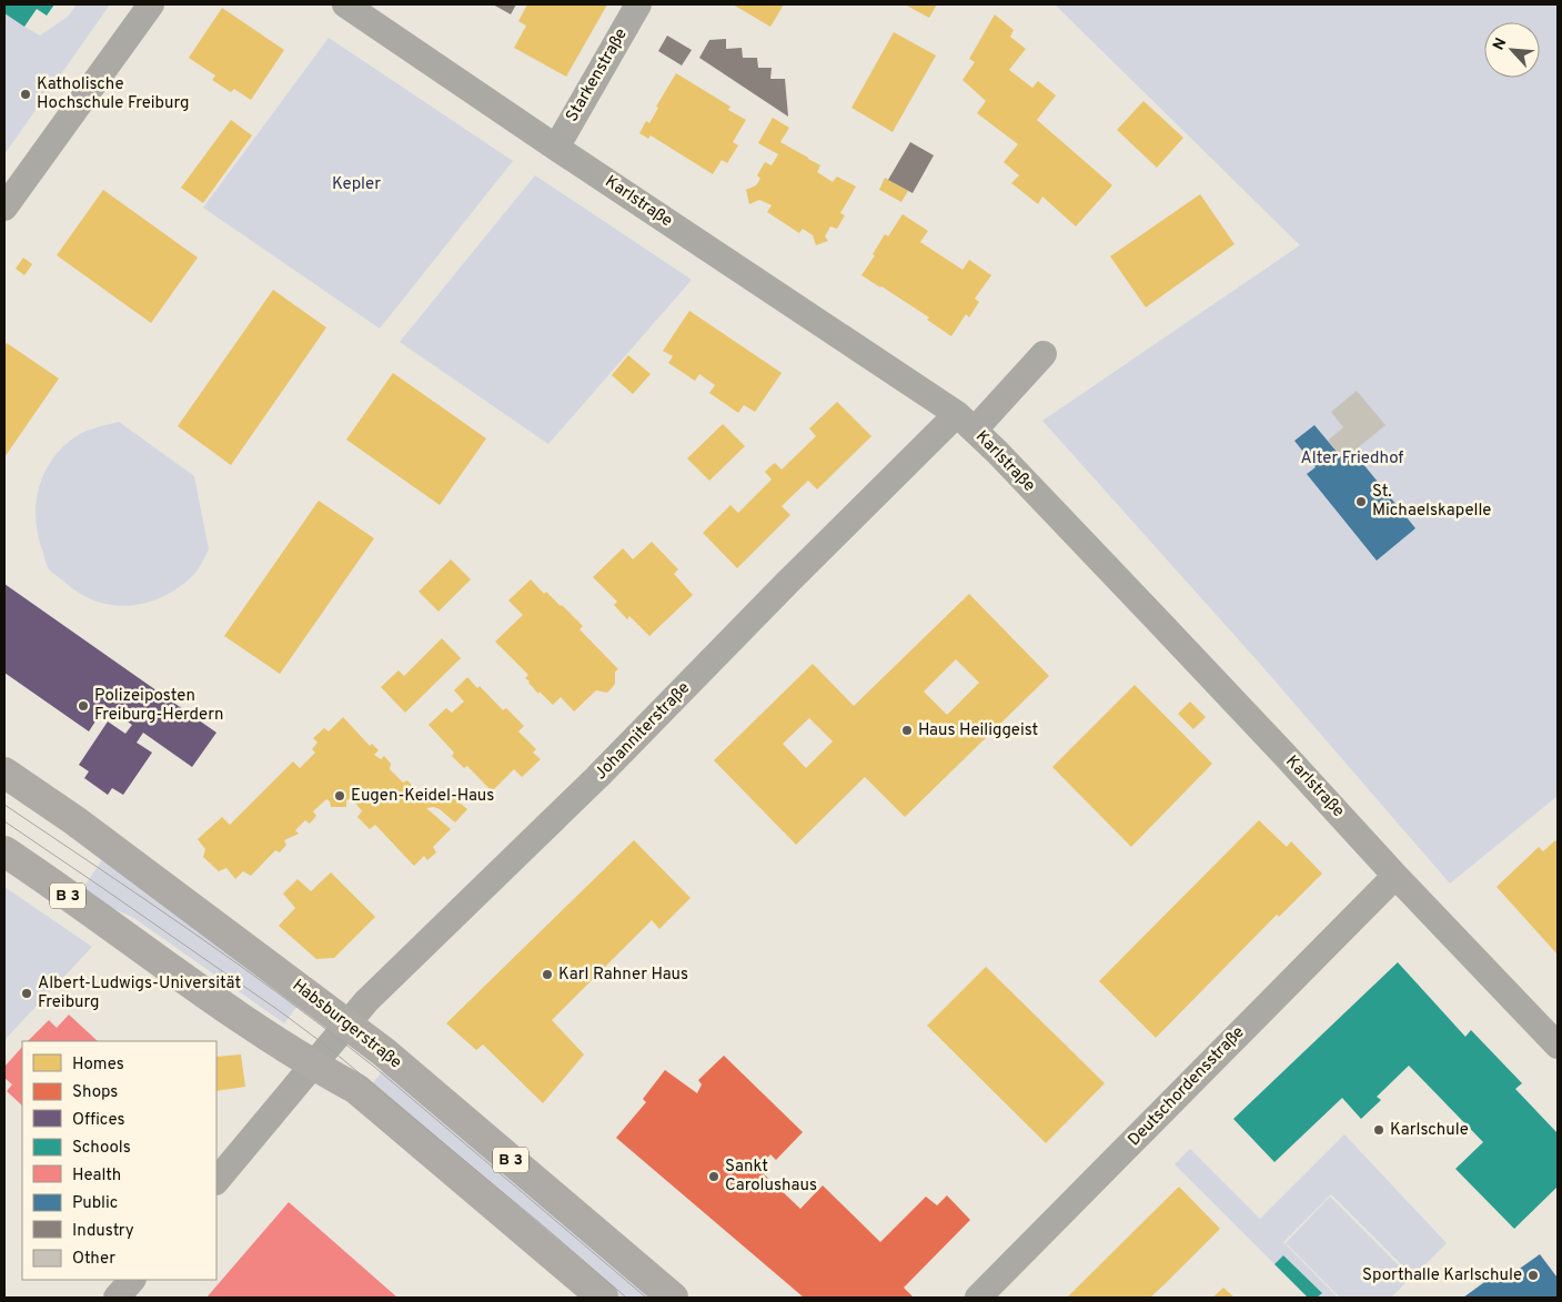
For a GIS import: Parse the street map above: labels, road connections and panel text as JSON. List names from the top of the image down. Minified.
{"streets":{"main road":["B 3","Habsburgerstraße"],"street":["Starkenstraße","Karlstraße","Johanniterstraße","Deutschordensstraße"]},"crossings":[["Starkenstraße","Karlstraße"],["Karlstraße","Johanniterstraße"],["Karlstraße","Deutschordensstraße"],["Johanniterstraße","B 3"],["Johanniterstraße","Habsburgerstraße"]],"parks":["Kepler","Alter Friedhof"],"places":["Katholische Hochschule Freiburg","St. Michaelskapelle","Polizeiposten Freiburg-Herdern","Haus Heiliggeist","Eugen-Keidel-Haus","Karl Rahner Haus","Albert-Ludwigs-Universität Freiburg","Karlschule","Sankt Carolushaus","Sporthalle Karlschule"],"legend":["Homes","Shops","Offices","Schools","Health","Public","Industry","Other"],"north":"top left"}
